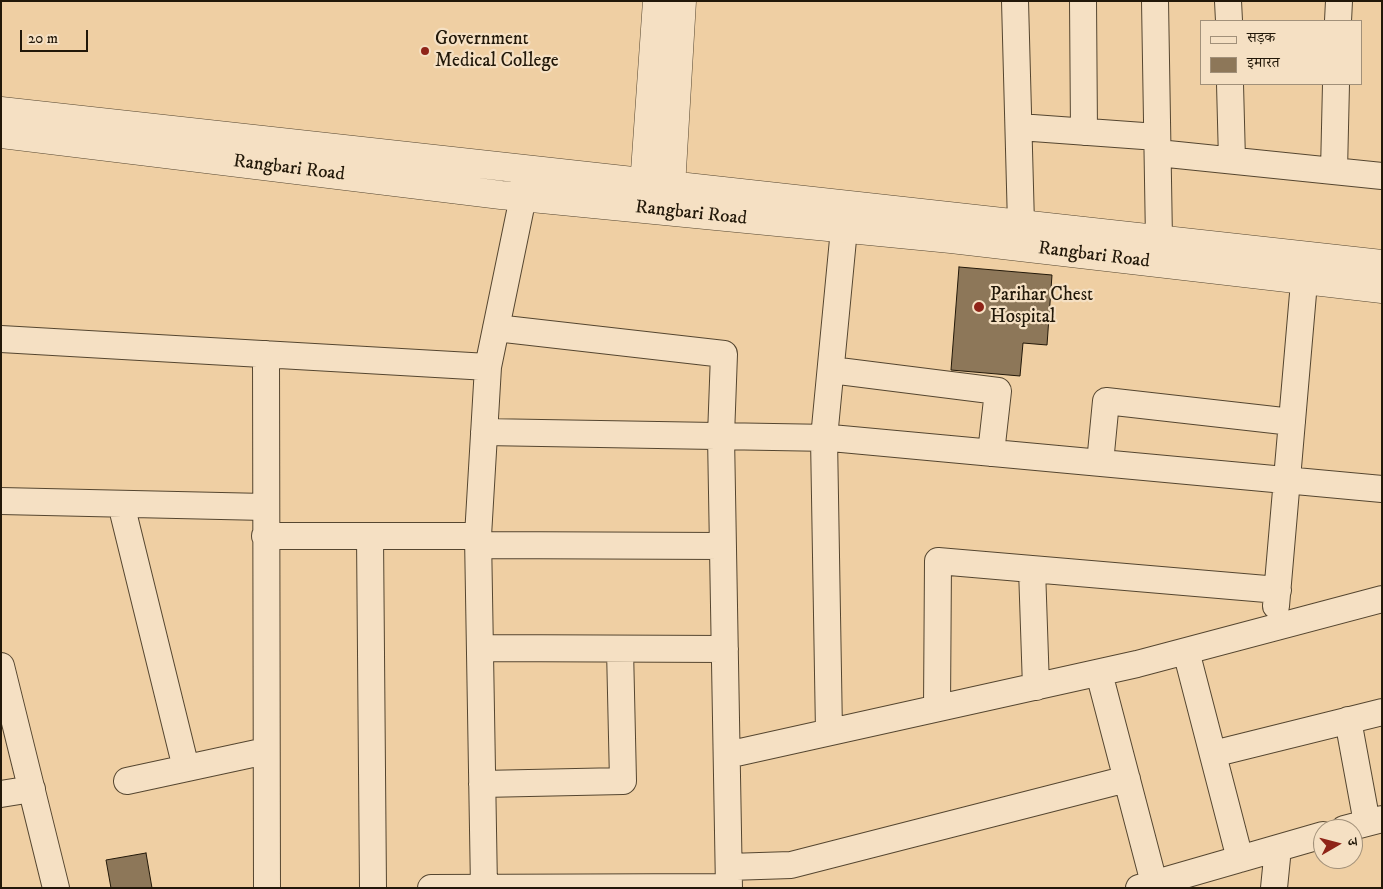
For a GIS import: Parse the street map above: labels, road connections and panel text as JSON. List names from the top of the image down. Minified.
{"streets":{"street":["Rangbari Road"]},"places":["Government Medical College","Parihar Chest Hospital"],"legend":["सड़क","इमारत"],"scale_bar":"20 m","north":"right"}
